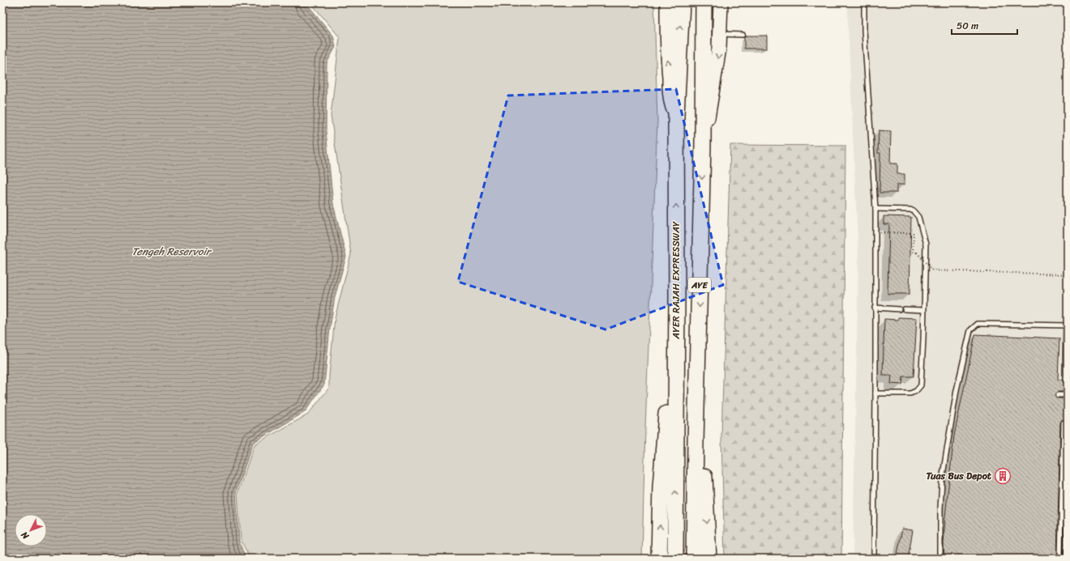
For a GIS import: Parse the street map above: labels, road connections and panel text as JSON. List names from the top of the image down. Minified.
{"streets":{"highway":["AYER RAJAH EXPRESSWAY","AYE"]},"water":["Tengeh Reservoir"],"places":{"building":["Tuas Bus Depot"]},"scale_bar":"50 m","north":"bottom left"}
